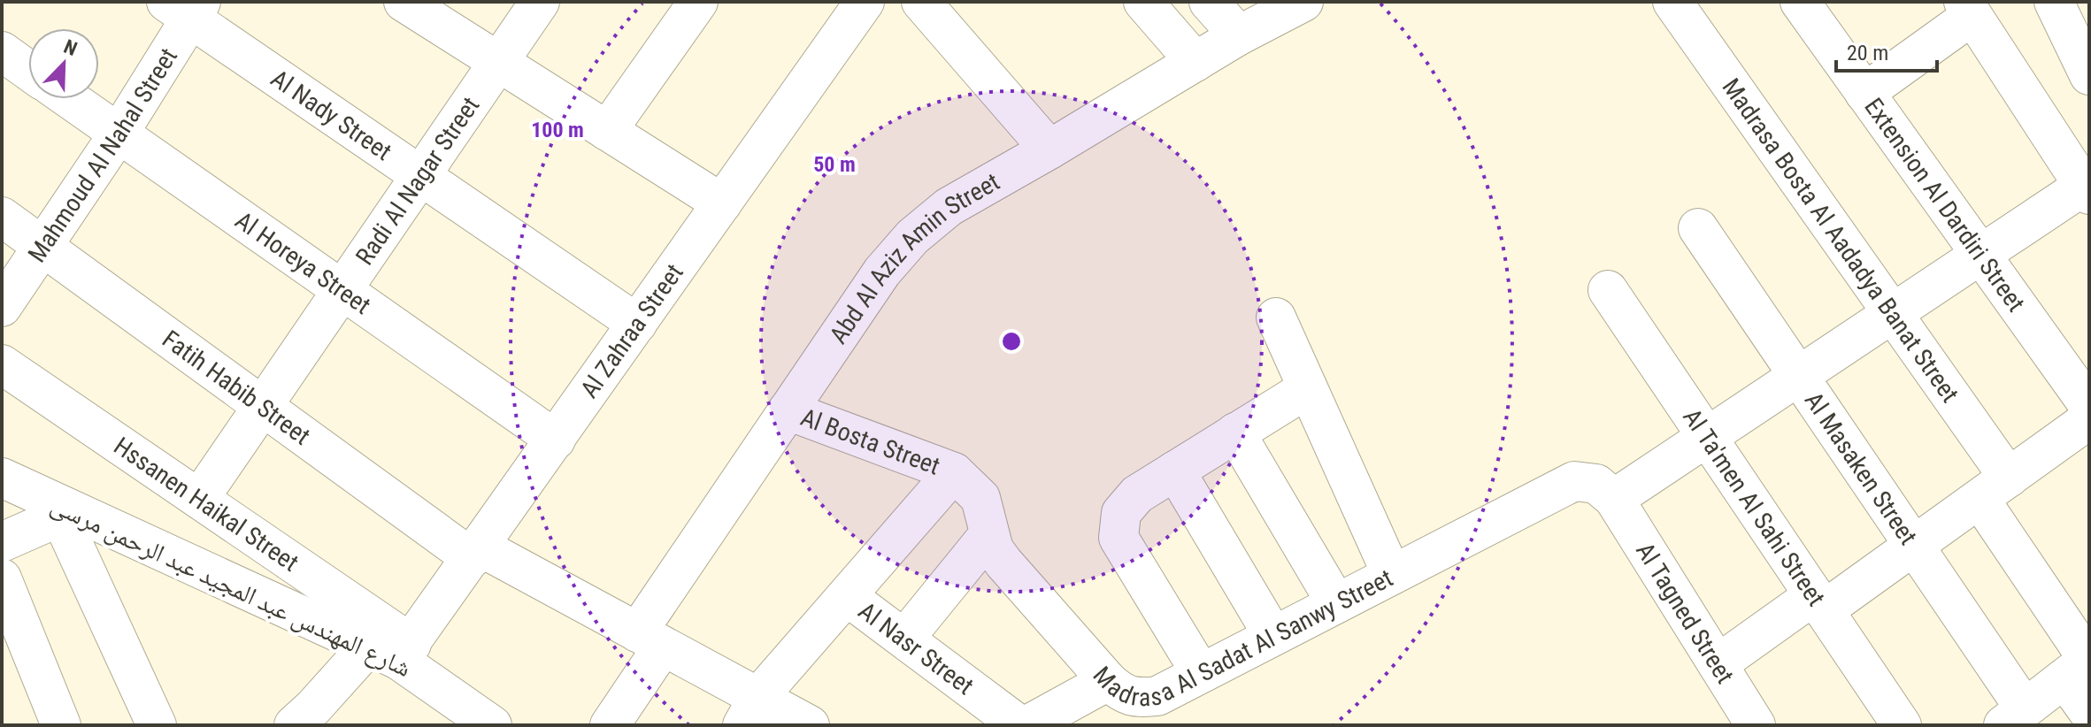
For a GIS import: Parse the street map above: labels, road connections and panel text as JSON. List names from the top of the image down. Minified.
{"streets":{"street":["Al Nady Street","Mahmoud Al Nahal Street","Radi Al Nagar Street","Extension Al Dardiri Street","Madrasa Bosta Al Aadadya Banat Street","Al Horeya Street","Abd Al Aziz Amin Street","Al Zahraa Street","Fatih Habib Street","Al Bosta Street","Al Masaken Street","Hssanen Haikal Street","Al Ta'men Al Sahi Street","شارع المهندس عبد المجيد عبد الرحمن مرسى","Al Tagned Street","Madrasa Al Sadat Al Sanwy Street","Al Nasr Street"]},"crossings":[["Al Nady Street","Mahmoud Al Nahal Street"],["Al Nady Street","Radi Al Nagar Street"],["Al Nady Street","Al Zahraa Street"],["Mahmoud Al Nahal Street","Al Horeya Street"],["Mahmoud Al Nahal Street","Fatih Habib Street"],["Radi Al Nagar Street","Al Horeya Street"],["Radi Al Nagar Street","Fatih Habib Street"],["Radi Al Nagar Street","Hssanen Haikal Street"],["Al Horeya Street","Al Zahraa Street"],["Abd Al Aziz Amin Street","Fatih Habib Street"],["Abd Al Aziz Amin Street","Al Bosta Street"],["Al Zahraa Street","Fatih Habib Street"],["Al Zahraa Street","Hssanen Haikal Street"],["Al Zahraa Street","شارع المهندس عبد المجيد عبد الرحمن مرسى"],["Al Bosta Street","Madrasa Al Sadat Al Sanwy Street"],["Hssanen Haikal Street","شارع المهندس عبد المجيد عبد الرحمن مرسى"],["Al Tagned Street","Madrasa Al Sadat Al Sanwy Street"]],"scale_bar":"20 m","north":"top right","rings":["100 m","50 m"]}
